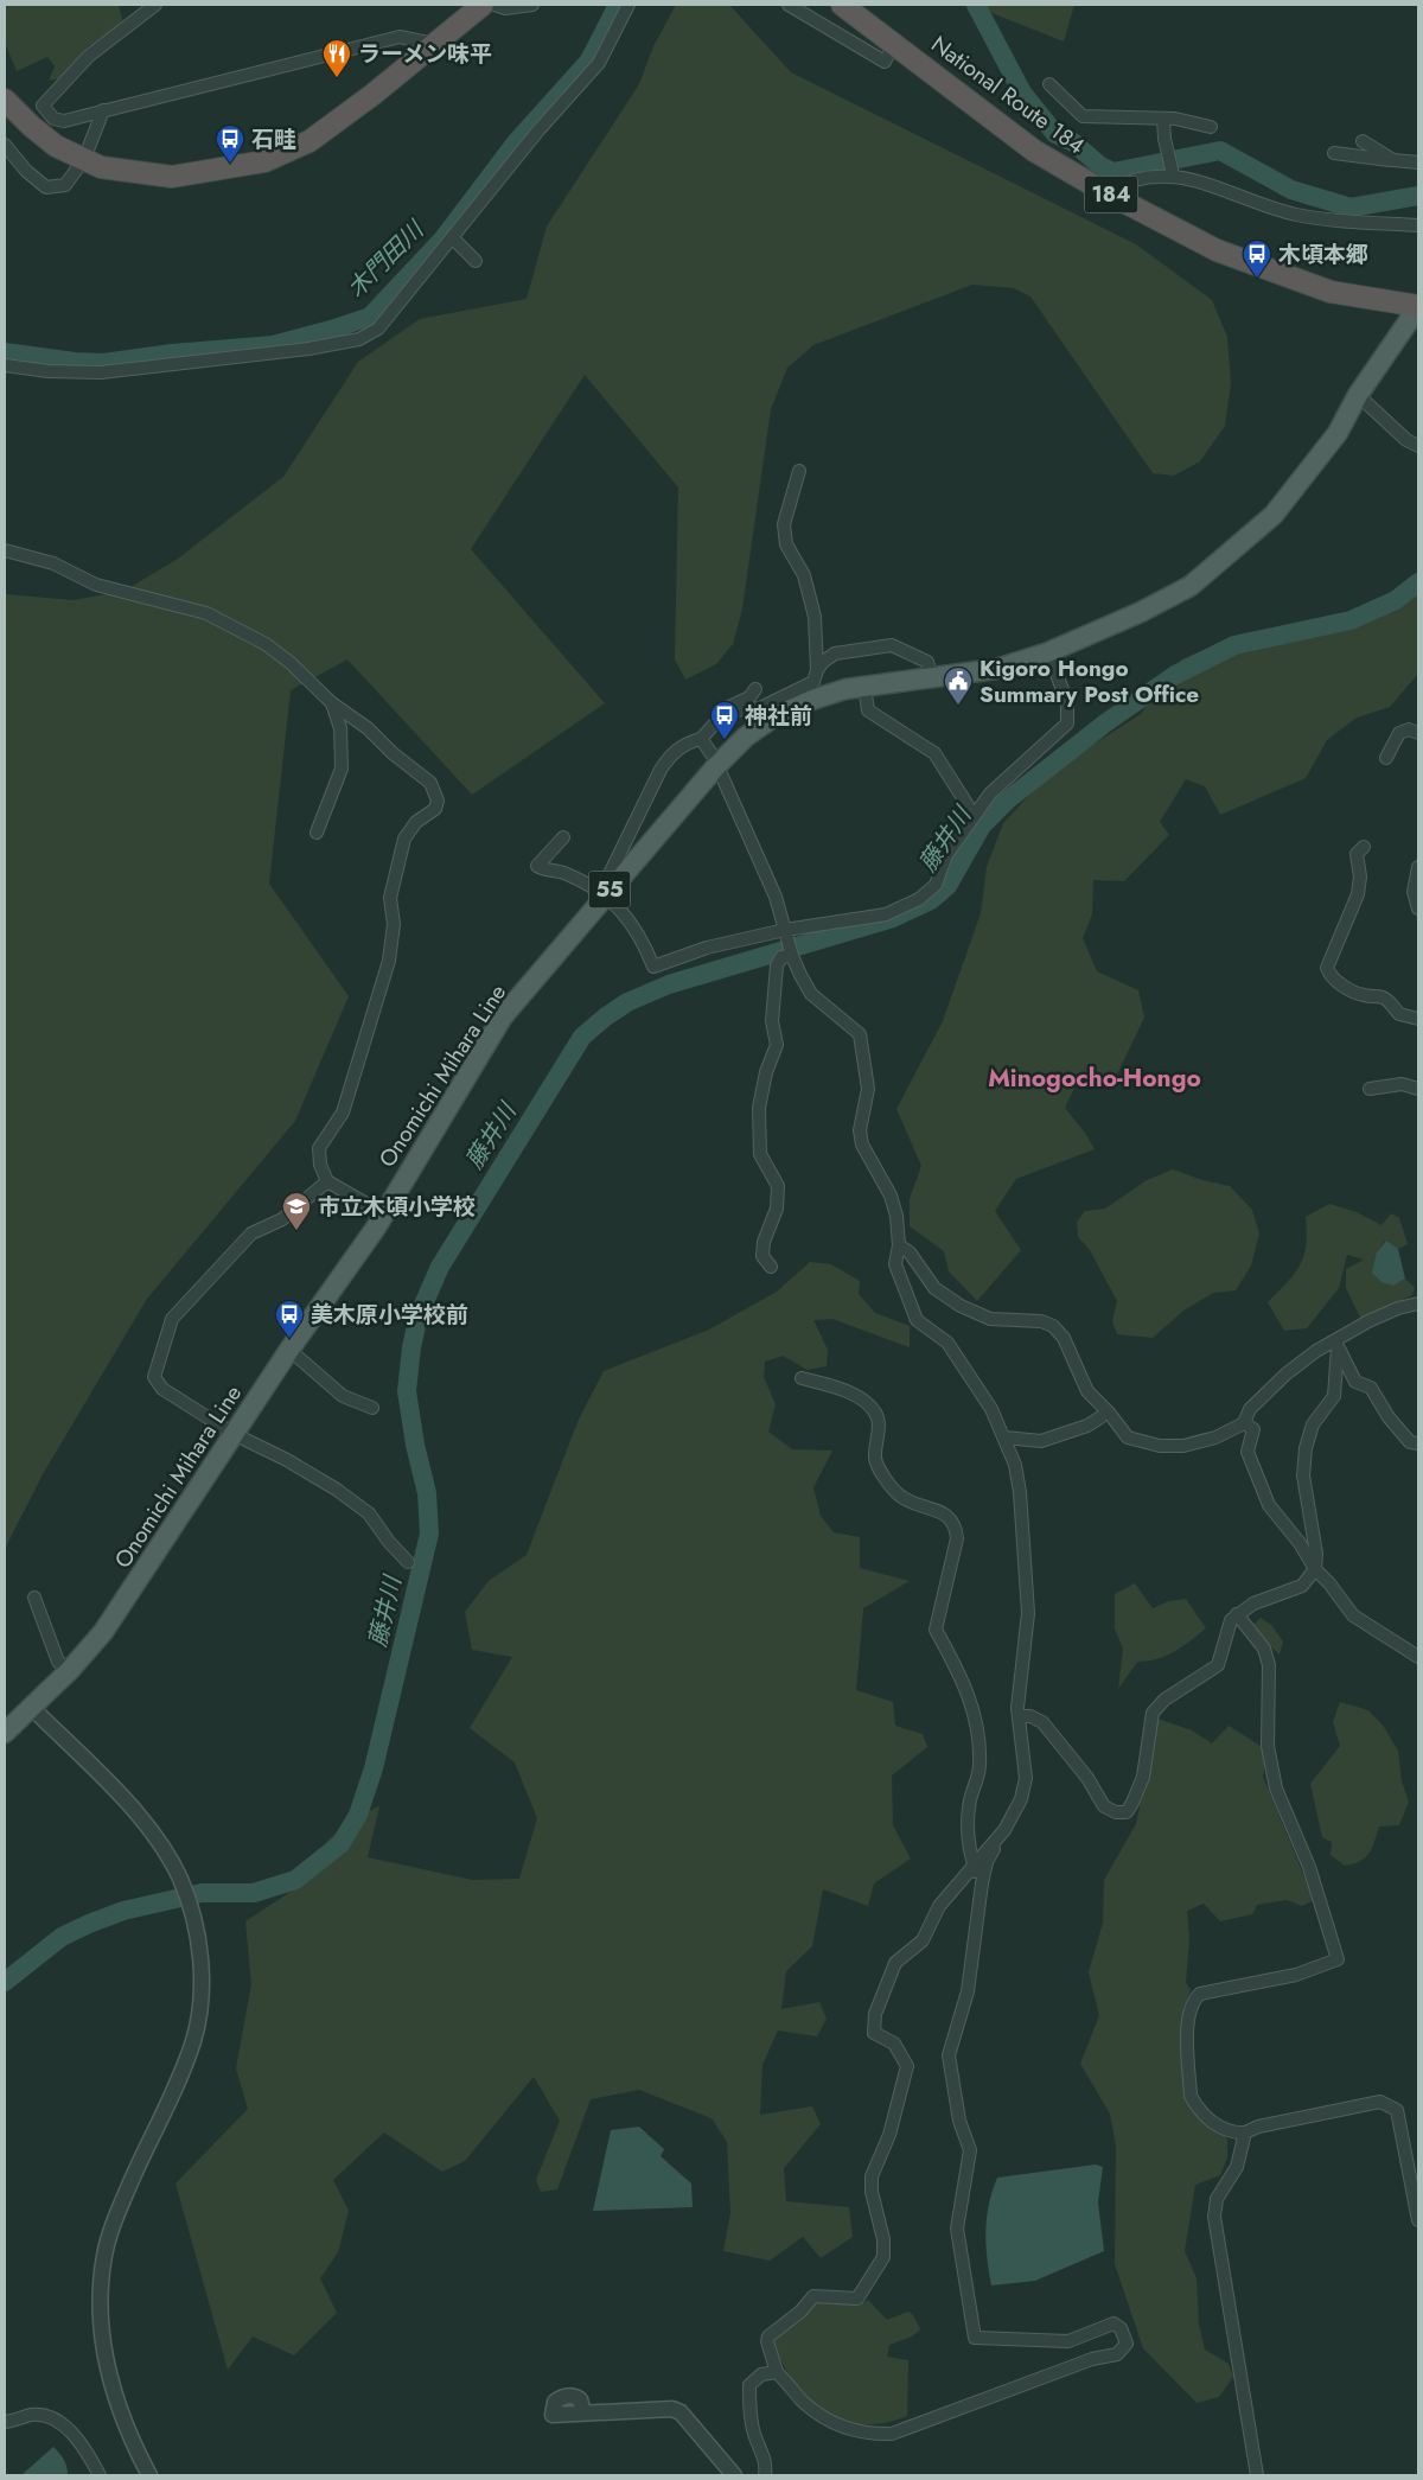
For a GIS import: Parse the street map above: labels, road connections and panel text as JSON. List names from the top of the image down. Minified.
{"streets":{"highway":["National Route 184","184"],"main road":["55","Onomichi Mihara Line"]},"crossings":[["National Route 184","Onomichi Mihara Line"]],"districts":["Minogocho-Hongo"],"water":["木門田川","藤井川"],"places":{"restaurant":["ラーメン味平"],"bus stop":["石畦","木頃本郷","神社前","美木原小学校前"],"public building":["Kigoro Hongo Summary Post Office"],"school or university":["市立木頃小学校"]}}
